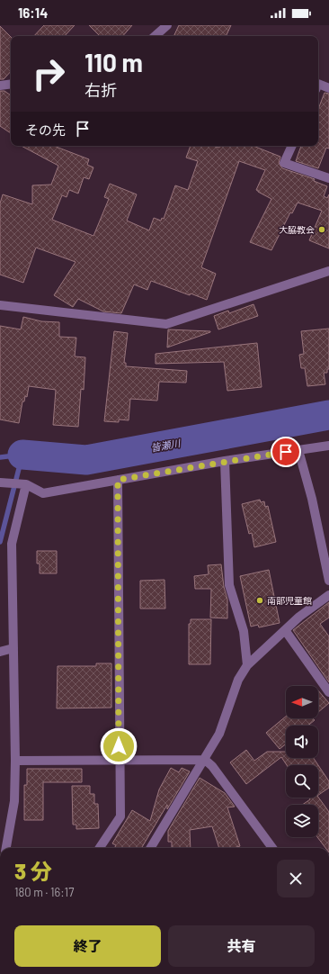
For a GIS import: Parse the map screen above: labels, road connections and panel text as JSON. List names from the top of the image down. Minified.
{"water":["皆瀬川"],"places":["大脇教会","南部児童館"],"north":"left","page":{"status":"16:14","turn":["110 m","右折"],"then":"その先","heading":["3 分","180 m · 16:17"],"buttons":["終了","共有"]}}
